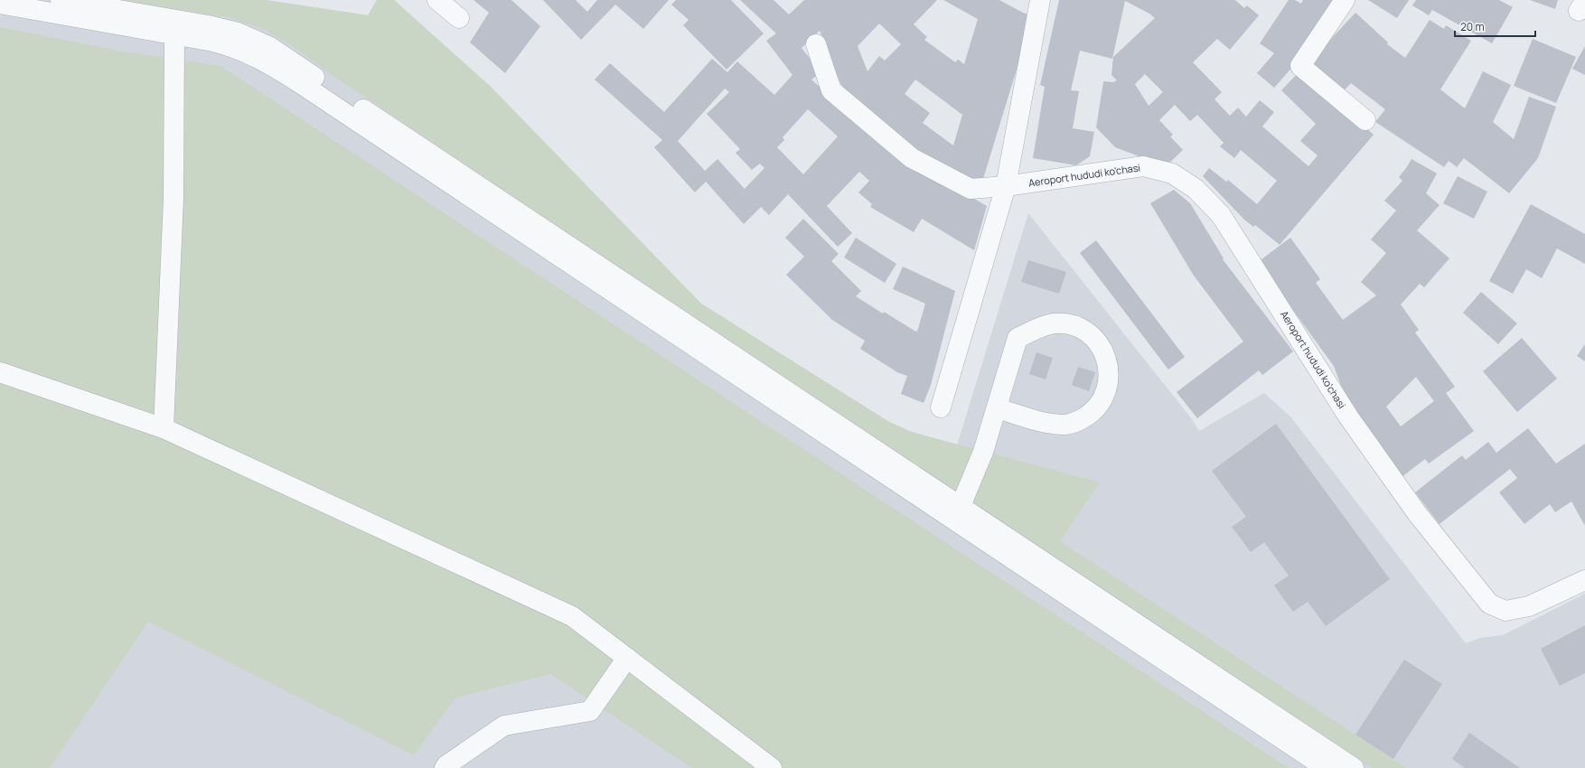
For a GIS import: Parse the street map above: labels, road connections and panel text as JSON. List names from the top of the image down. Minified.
{"streets":{"street":["Aeroport hududi ko'chasi"]},"scale_bar":"20 m"}
